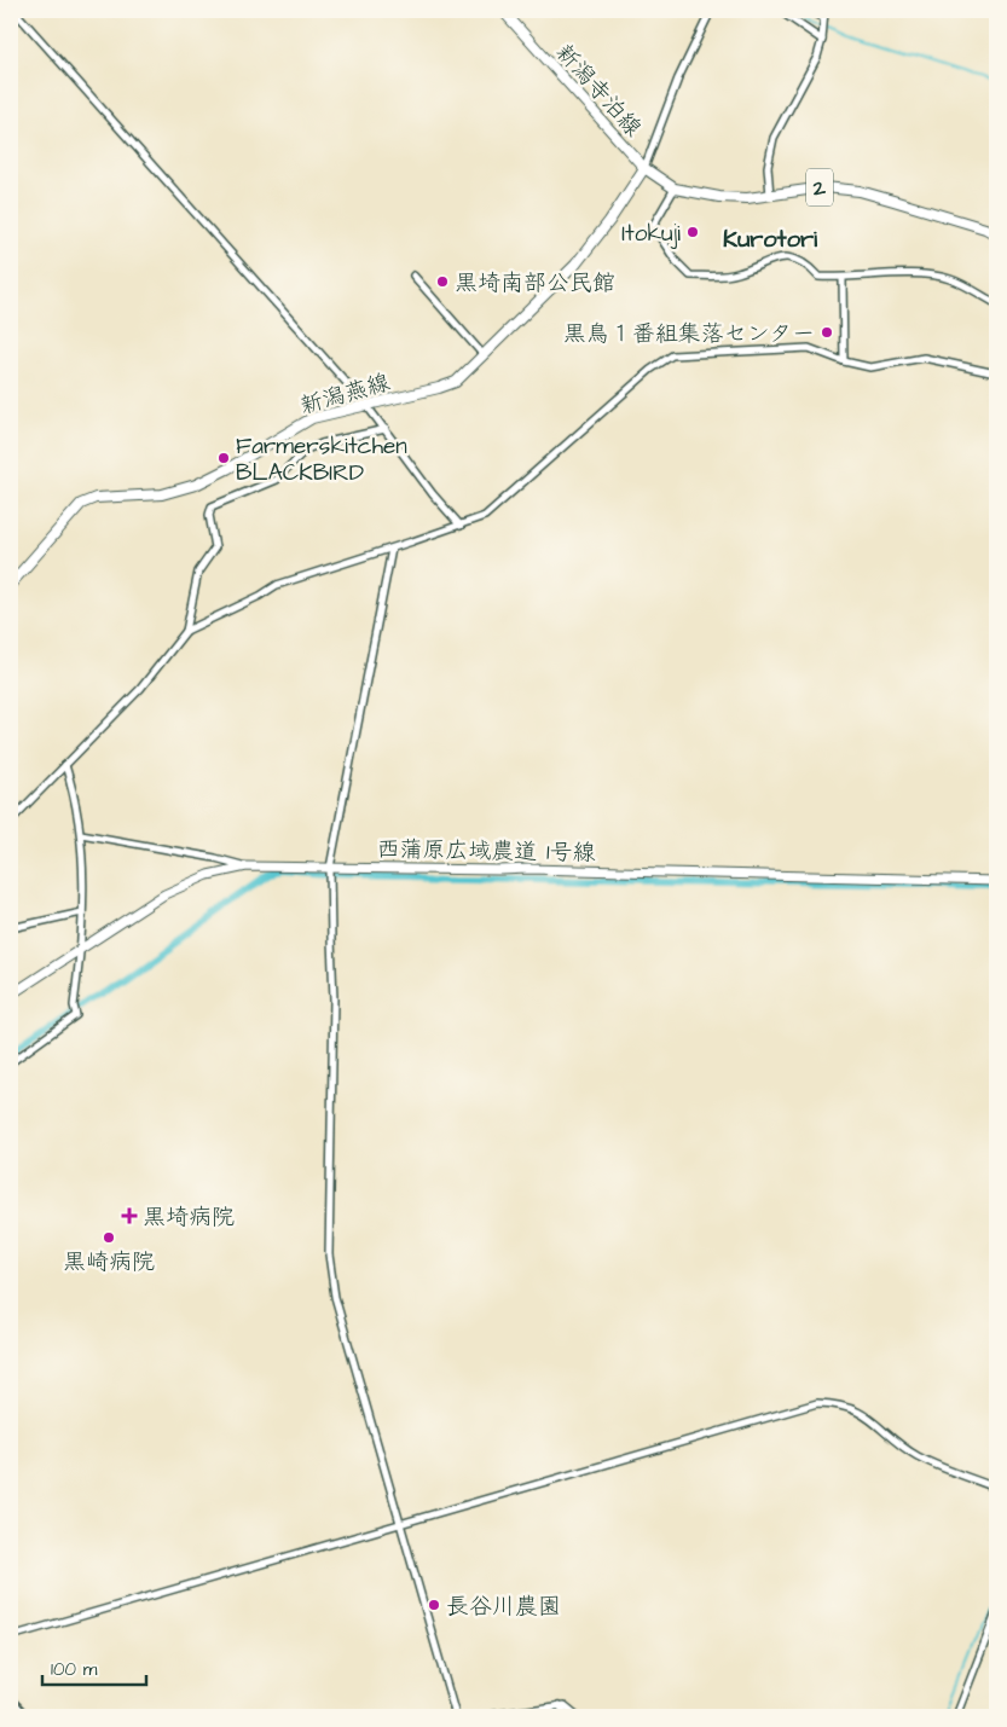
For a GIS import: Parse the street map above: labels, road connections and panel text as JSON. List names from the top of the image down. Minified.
{"streets":{"main road":["新潟寺泊線","2","新潟燕線"],"street":["西蒲原広域農道 1号線"]},"crossings":[["新潟寺泊線","2"],["新潟寺泊線","新潟燕線"],["2","新潟燕線"]],"districts":["Kurotori"],"places":{"other":["Itokuji","黒埼南部公民館","黒鳥１番組集落センター","Farmerskitchen BLACKBIRD","黒崎病院","長谷川農園"],"health":["黒埼病院"]},"scale_bar":"100 m"}
